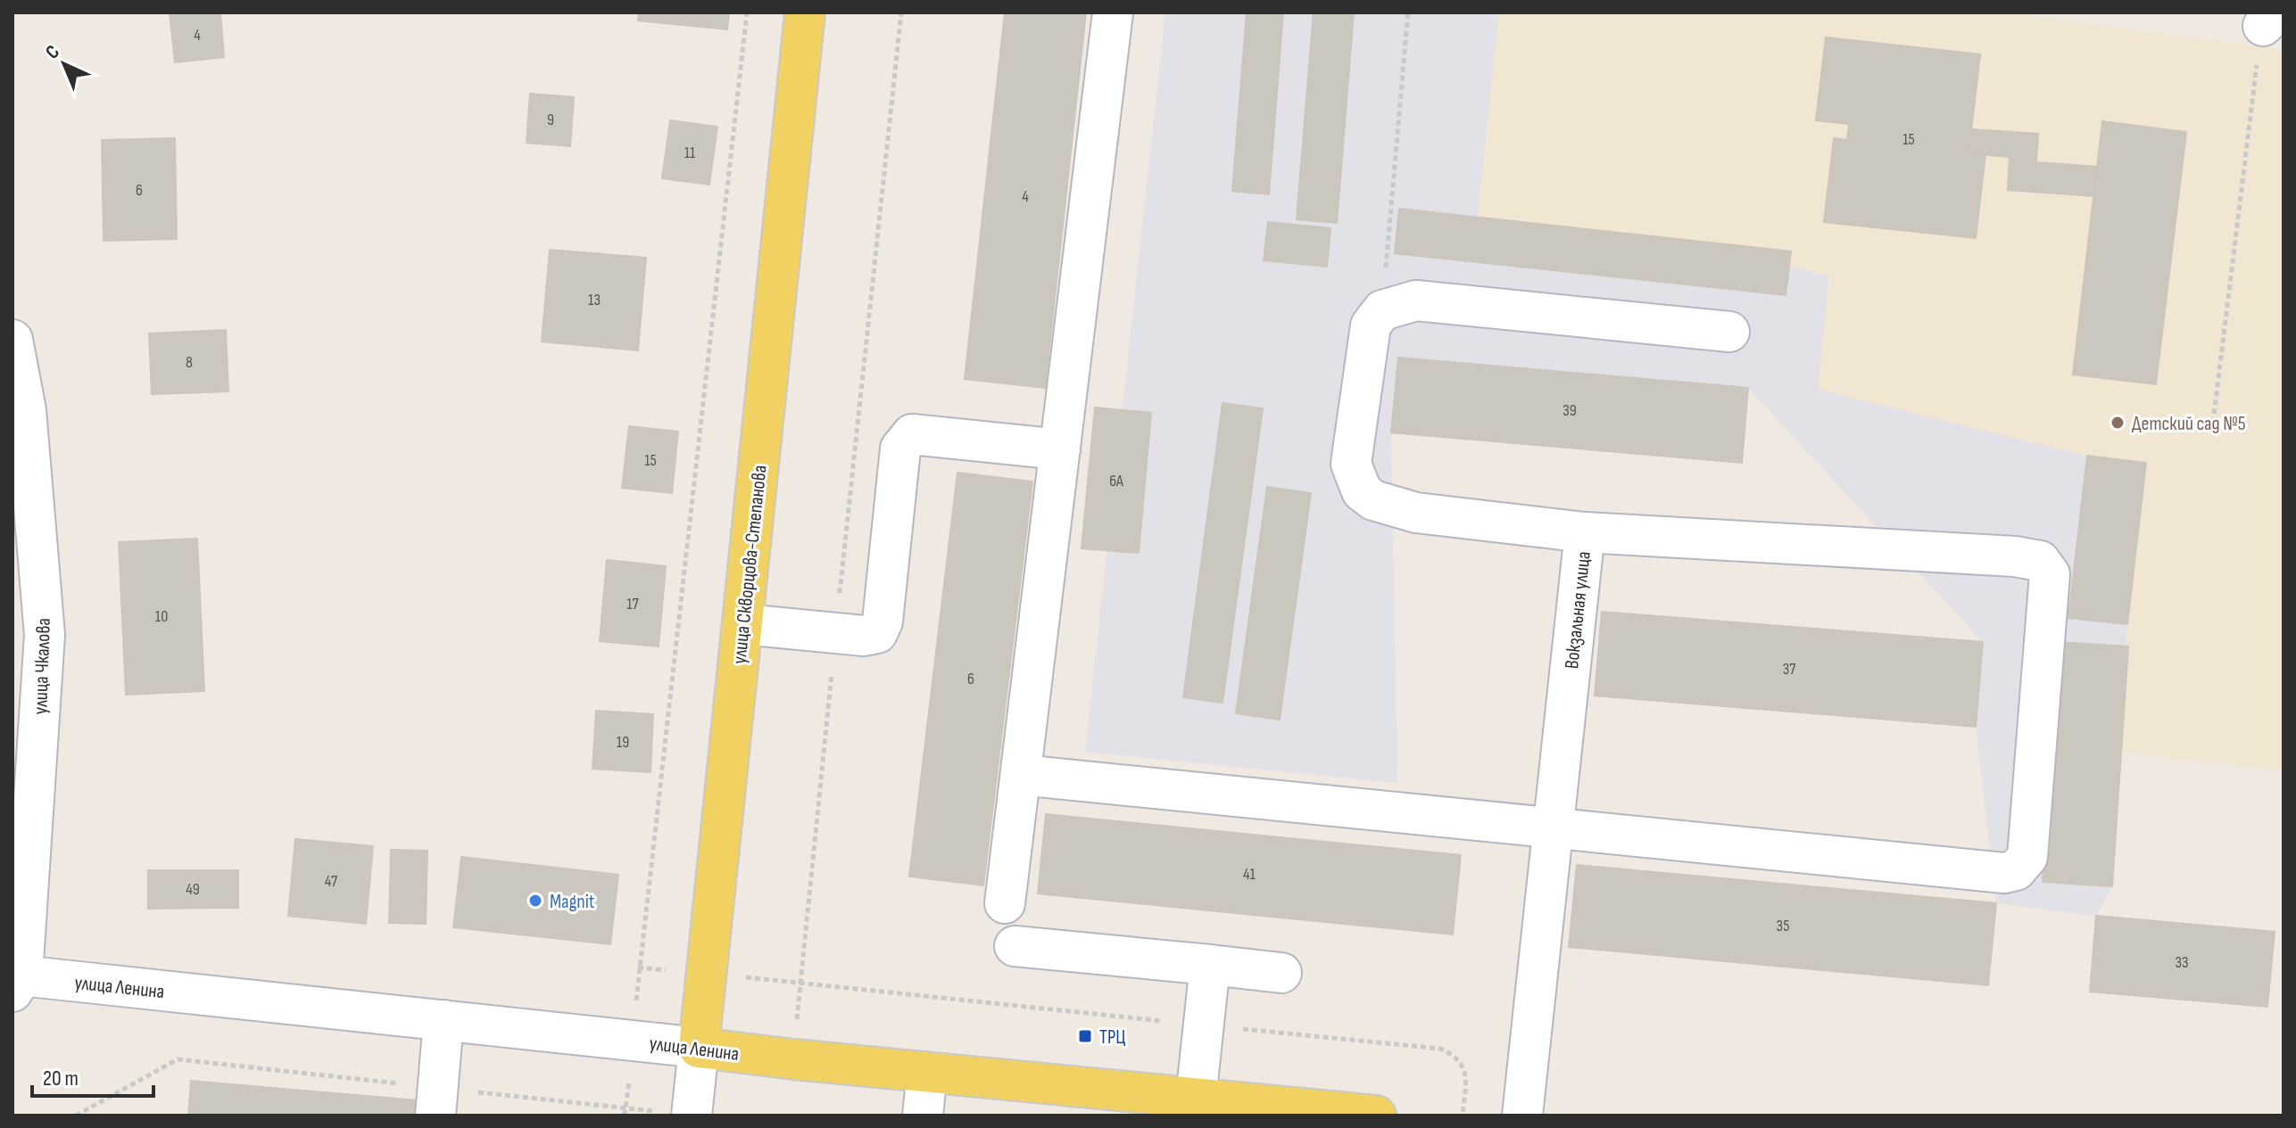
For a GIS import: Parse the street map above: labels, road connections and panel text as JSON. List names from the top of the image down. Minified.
{"streets":{"main road":["улица Скворцова-Степанова","улица Ленина"],"street":["Вокзальная улица","улица Чкалова"]},"crossings":[["улица Скворцова-Степанова","улица Ленина"],["улица Чкалова","улица Ленина"]],"places":{"other":["Детский сад №5","Magnit"],"transit":["ТРЦ"]},"house_numbers":["4","9","15","11","6","4","13","8","39","15","6А","17","10","37","6","19","41","47","49","35","33"],"scale_bar":"20 m","north":"top left"}
